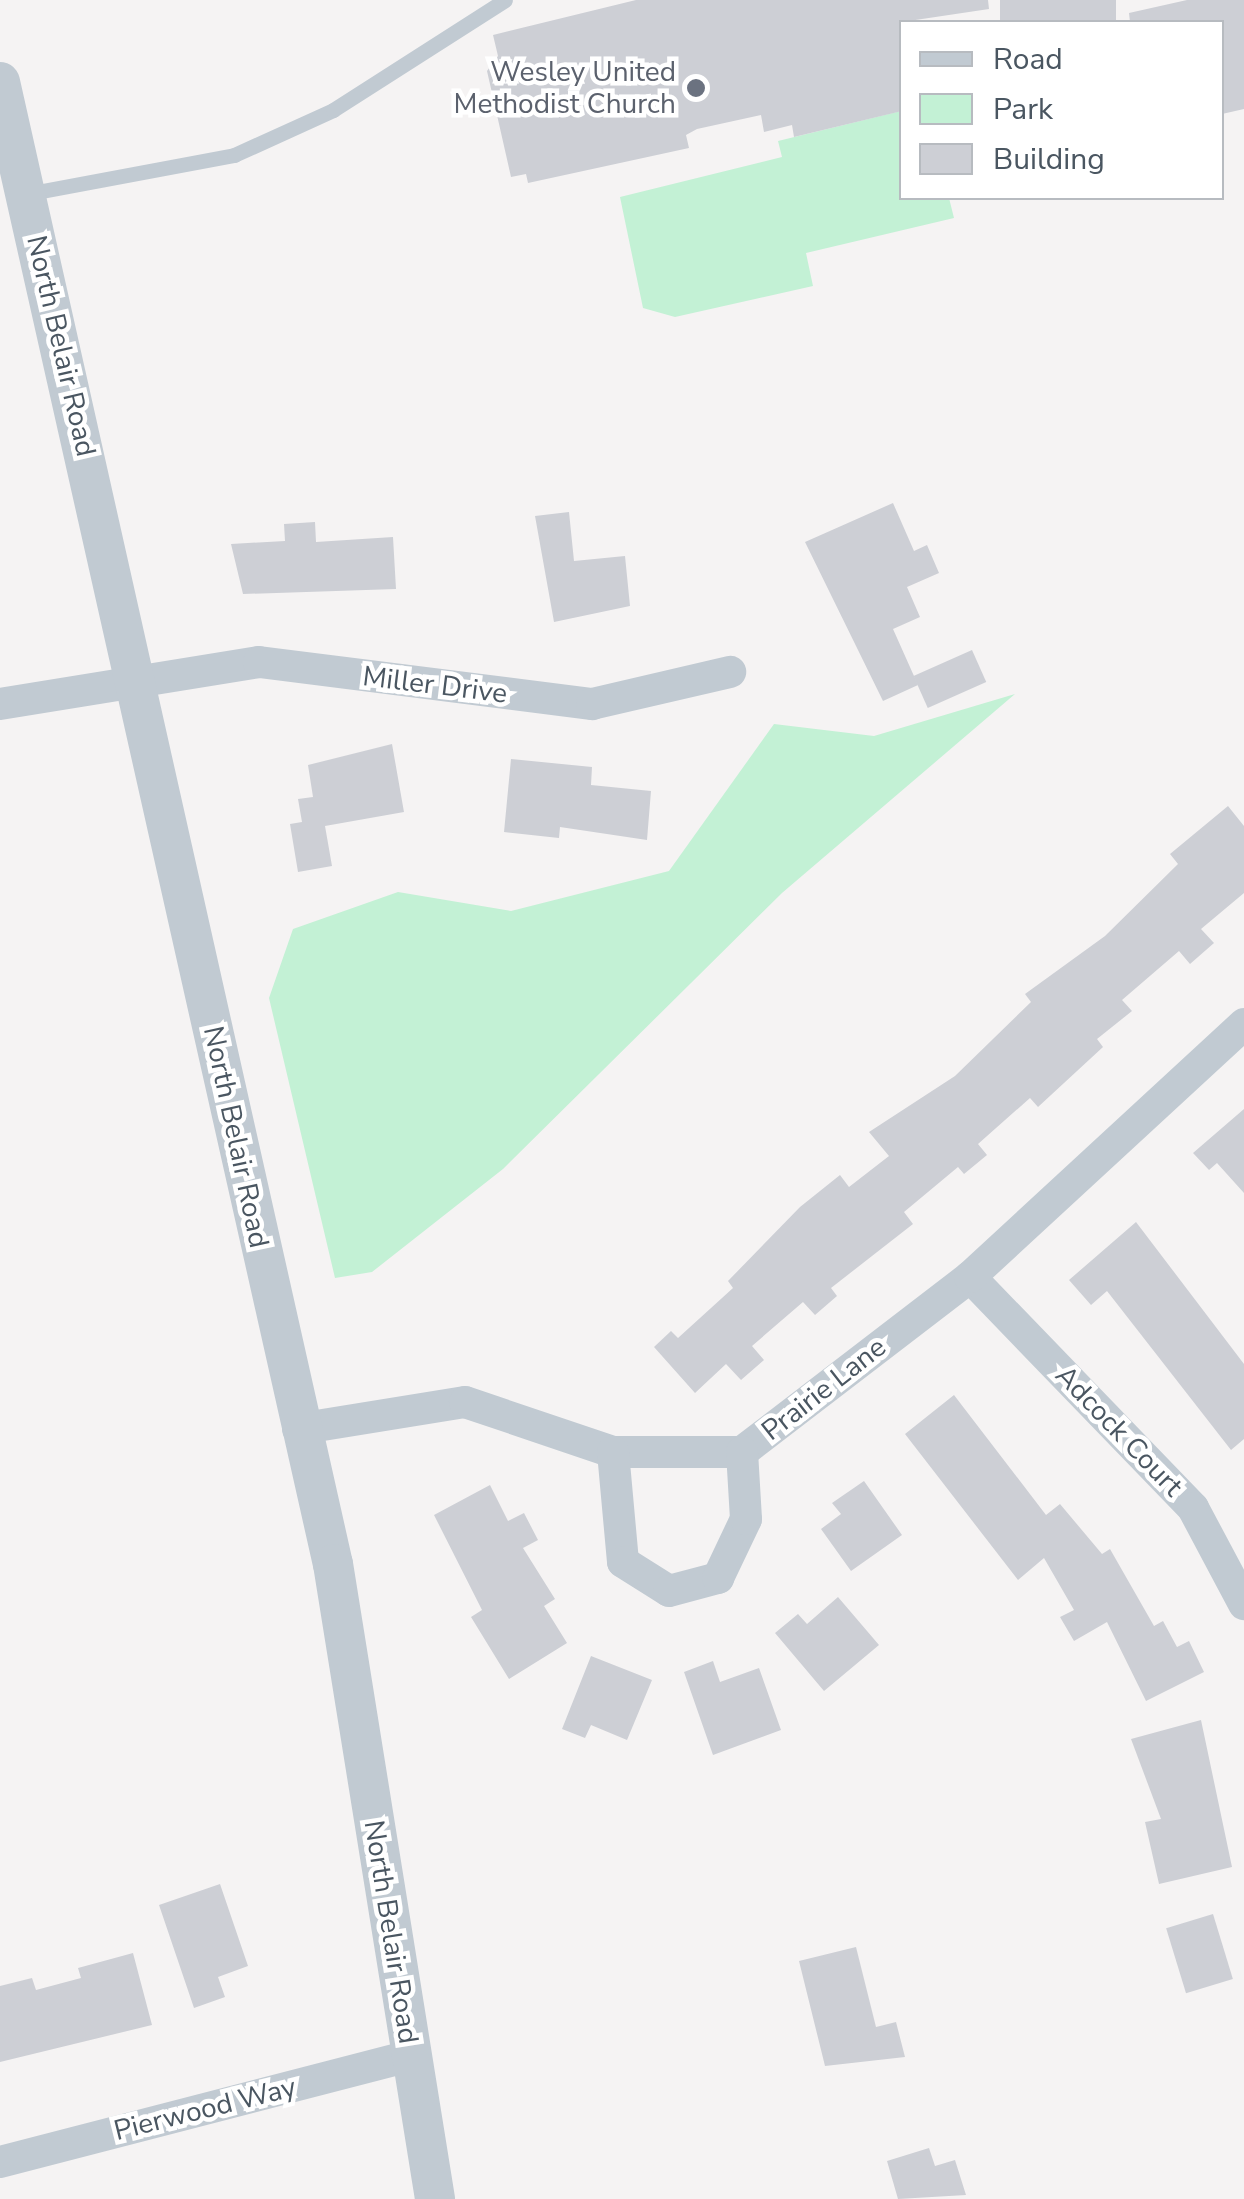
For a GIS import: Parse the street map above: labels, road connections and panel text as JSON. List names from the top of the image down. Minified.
{"streets":{"street":["North Belair Road","Miller Drive","Prairie Lane","Adcock Court","Pierwood Way"]},"crossings":[["North Belair Road","Miller Drive"],["North Belair Road","Prairie Lane"],["North Belair Road","Pierwood Way"],["Prairie Lane","Adcock Court"]],"places":["Wesley United Methodist Church"],"legend":["Road","Park","Building"]}
